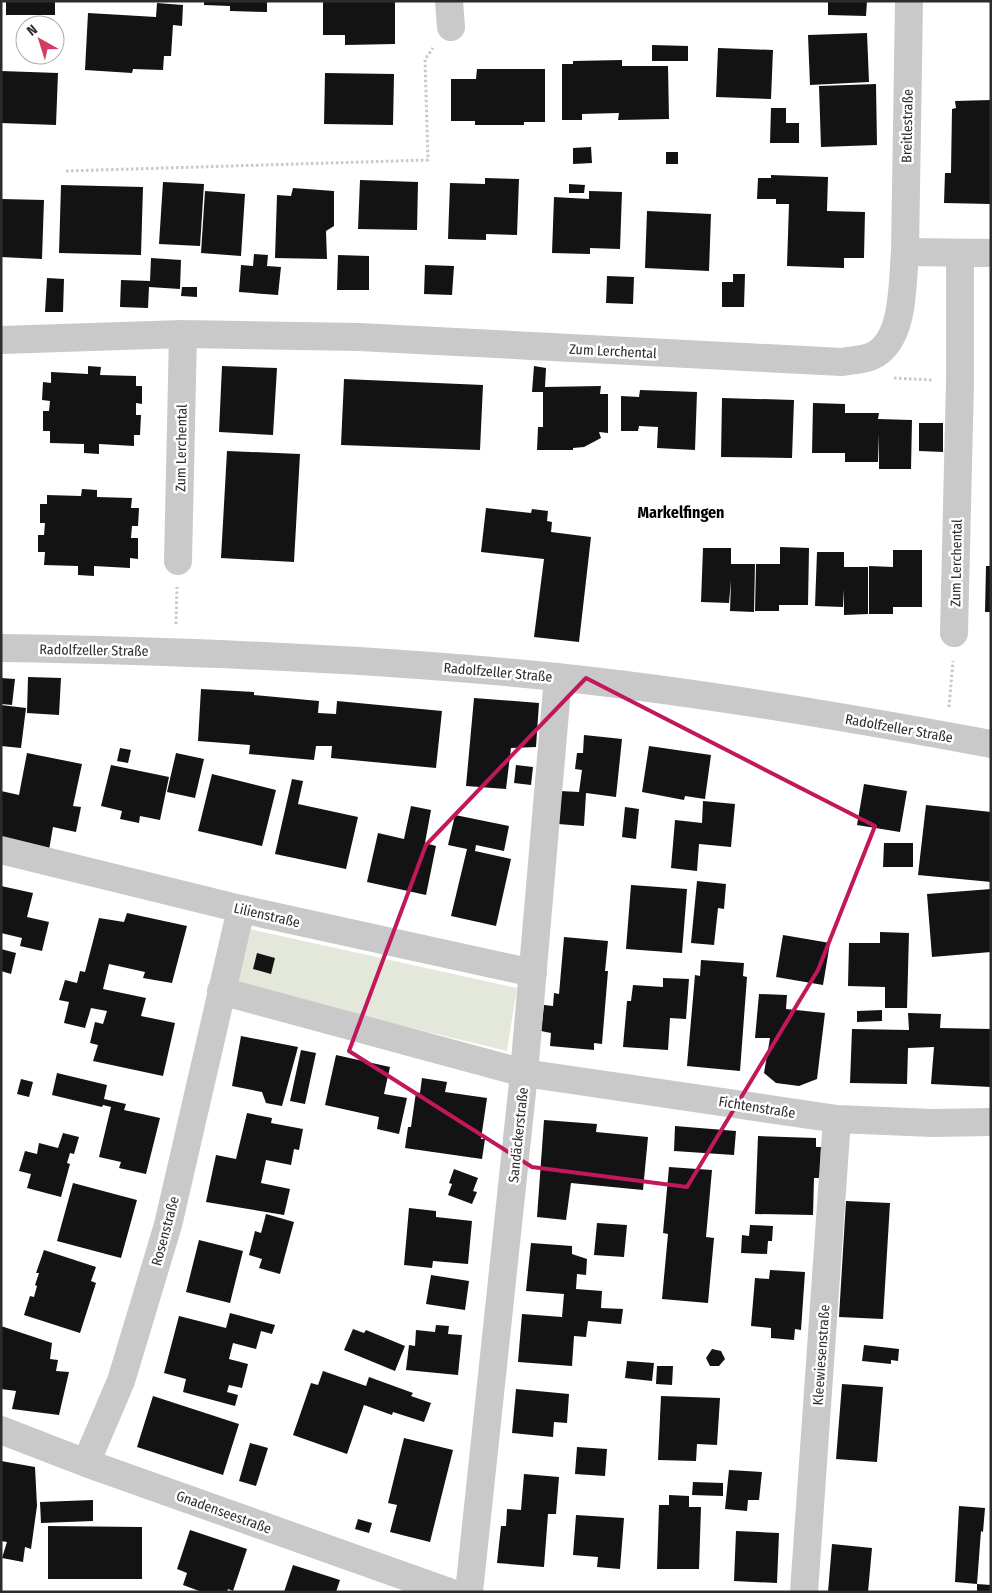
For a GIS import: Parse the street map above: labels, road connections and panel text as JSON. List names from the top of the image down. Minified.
{"streets":{"street":["Breitlestraße","Zum Lerchental","Radolfzeller Straße","Lilienstraße","Fichtenstraße","Sandäckerstraße","Rosenstraße","Kleewiesenstraße","Gnadenseestraße"]},"crossings":[["Breitlestraße","Zum Lerchental"],["Radolfzeller Straße","Sandäckerstraße"],["Lilienstraße","Sandäckerstraße"],["Lilienstraße","Rosenstraße"],["Fichtenstraße","Sandäckerstraße"],["Fichtenstraße","Kleewiesenstraße"],["Rosenstraße","Gnadenseestraße"]],"districts":["Markelfingen"],"north":"top left"}
